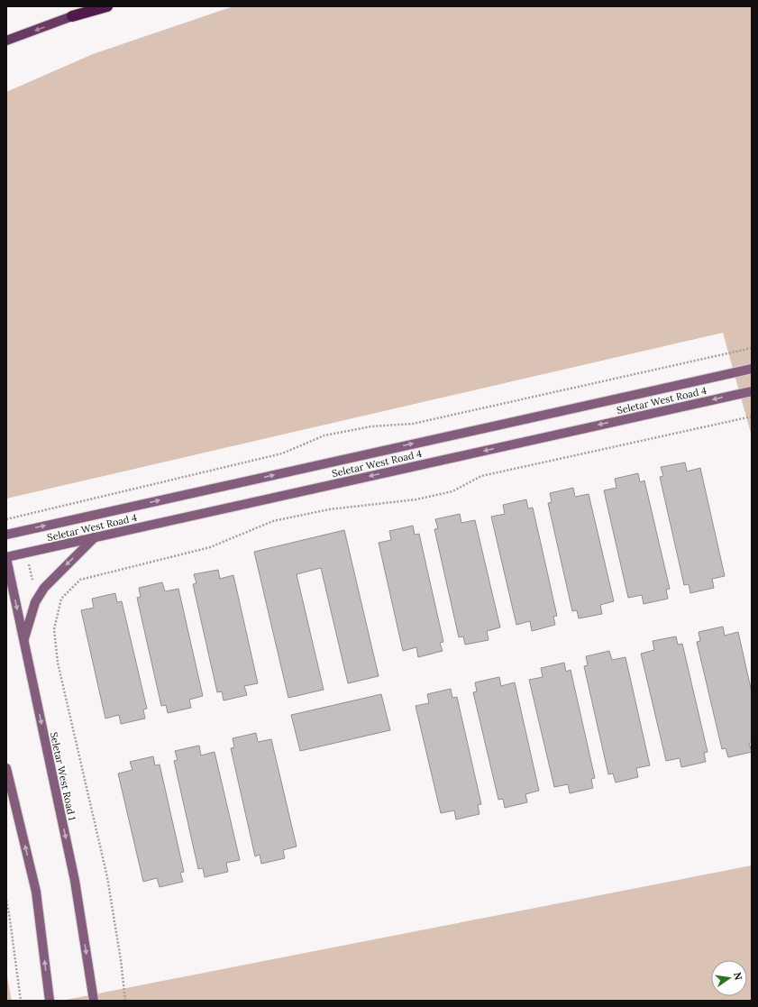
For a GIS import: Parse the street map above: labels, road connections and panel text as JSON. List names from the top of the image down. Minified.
{"streets":{"main road":["Seletar West Road 4","Seletar West Road 1"]},"crossings":[["Seletar West Road 4","Seletar West Road 1"]],"north":"right"}
